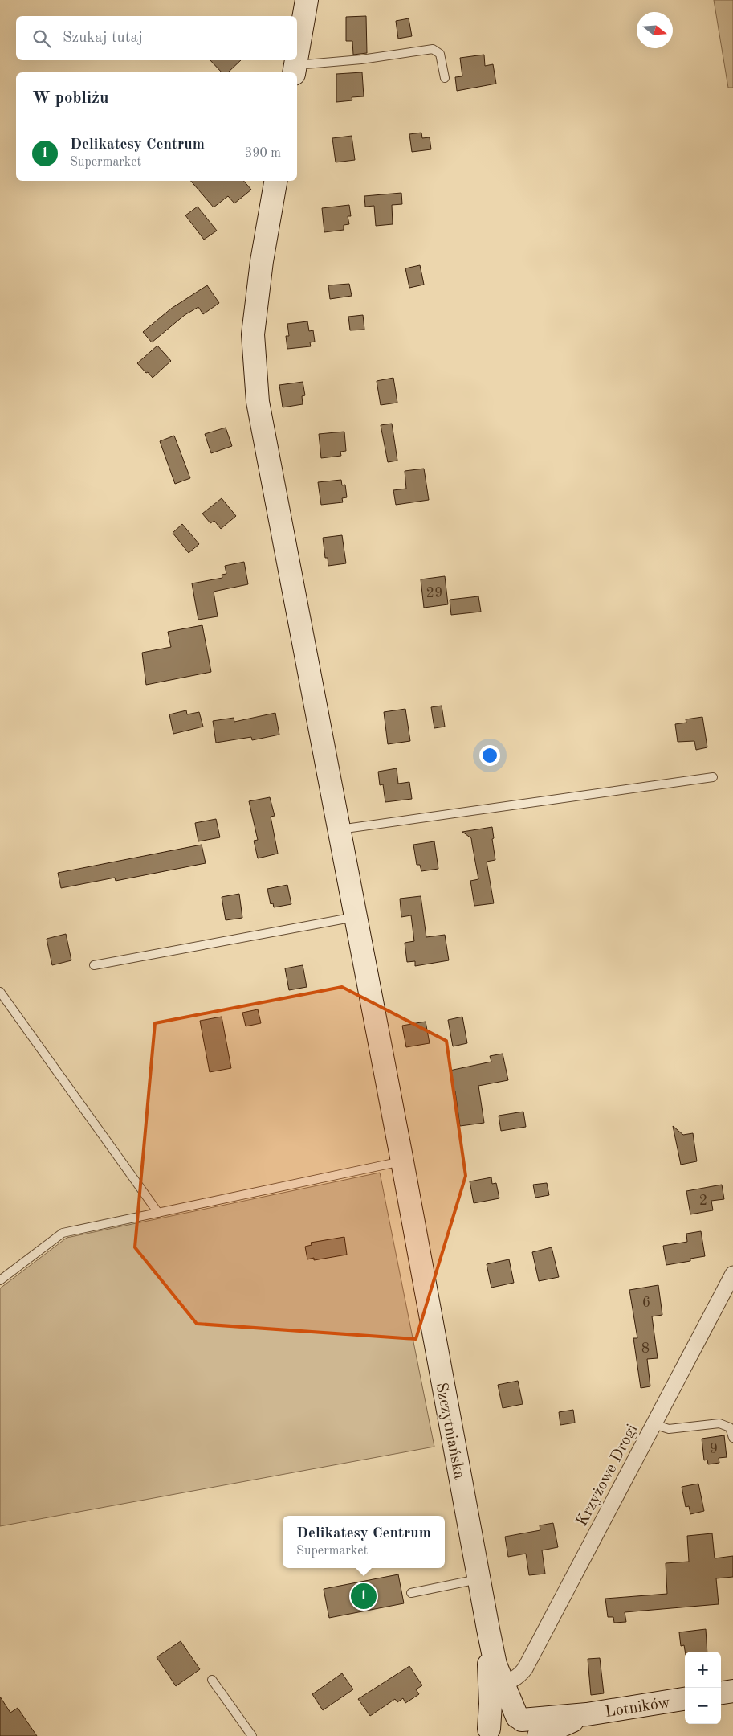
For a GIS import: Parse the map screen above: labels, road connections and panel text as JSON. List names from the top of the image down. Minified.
{"streets":{"street":["Szczytniańska","Krzyżowe Drogi","Lotników"]},"crossings":[["Szczytniańska","Krzyżowe Drogi"],["Szczytniańska","Lotników"]],"house_numbers":["29","2","6","8","9"],"north":"right","page":{"search":"Szukaj tutaj","heading":"W pobliżu","list":[{"mark":"1","name":"Delikatesy Centrum","note":"Supermarket","value":"390 m"}],"popup":["Delikatesy Centrum","Supermarket"],"pins":"1","map_buttons":["+","−"]}}
